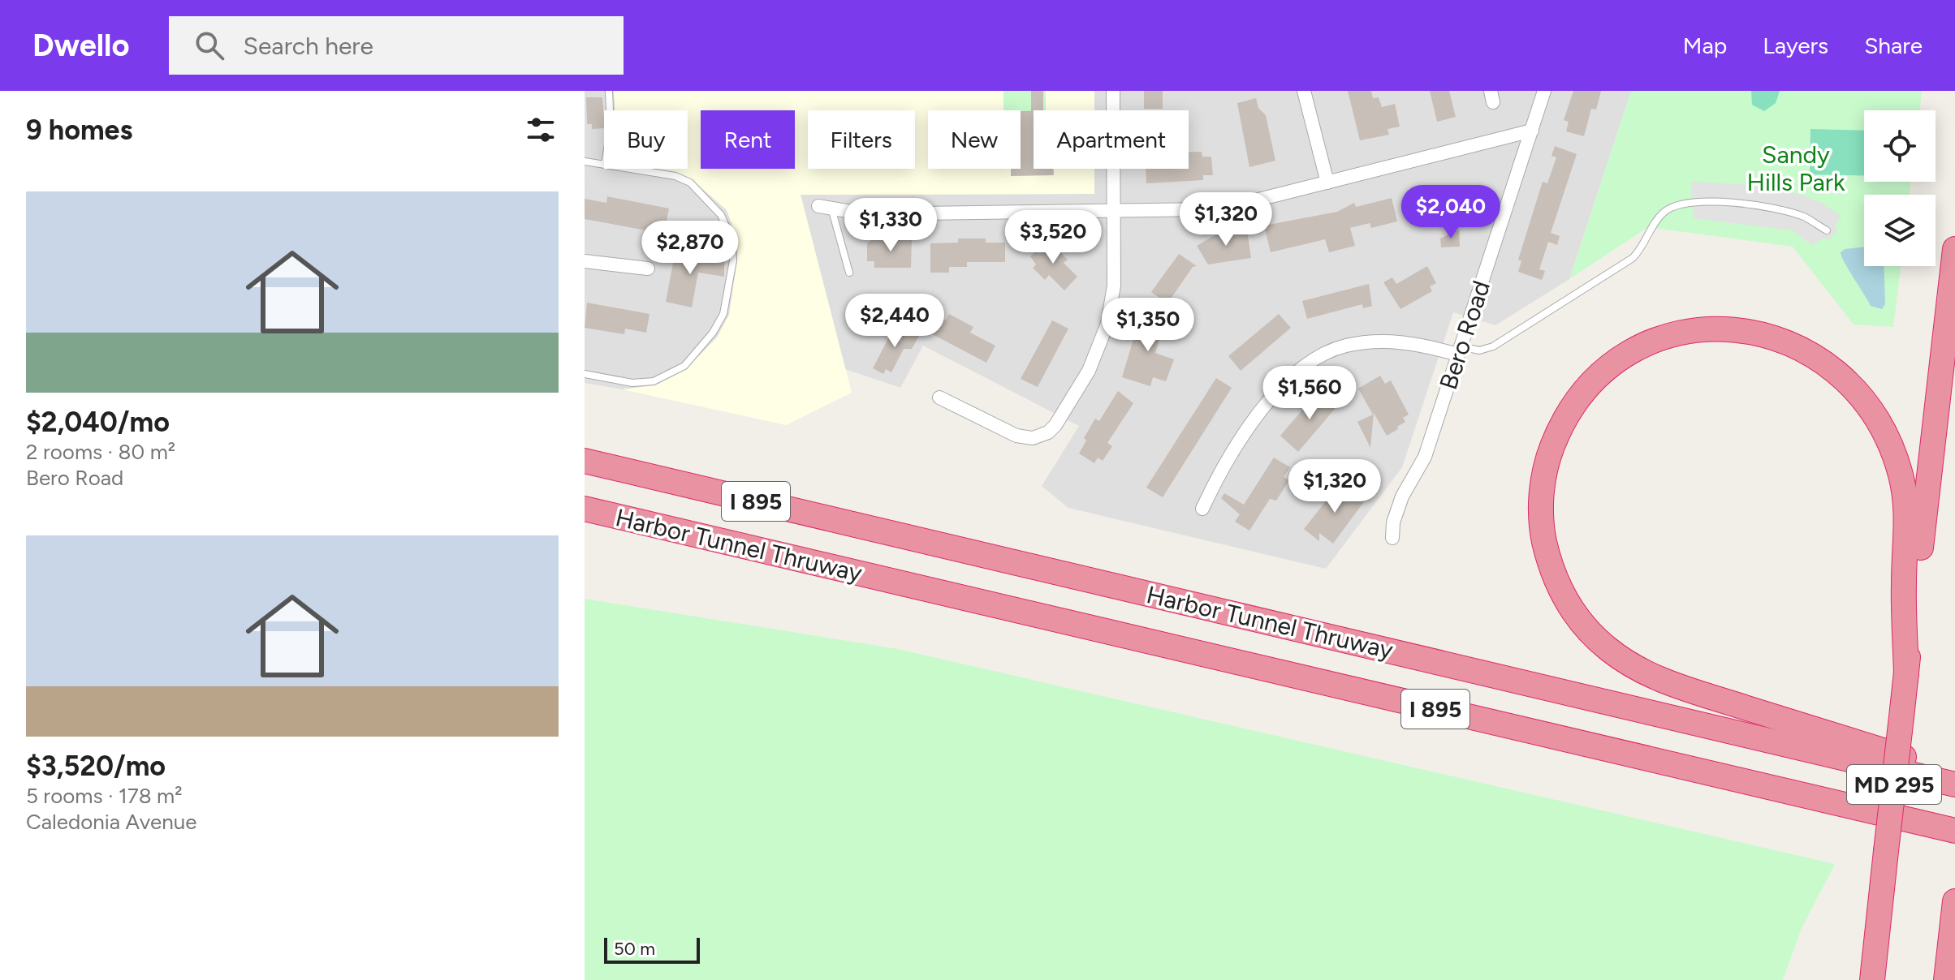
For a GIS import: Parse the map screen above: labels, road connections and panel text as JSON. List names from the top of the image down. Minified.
{"streets":{"highway":["I 895","Harbor Tunnel Thruway","MD 295"],"street":["Bero Road"]},"parks":["Sandy Hills Park"],"scale_bar":"50 m","page":{"header":"Dwello","search":"Search here","nav":["Map","Layers","Share"],"heading":"9 homes","chip":["Buy","Rent","Filters","New","Apartment"],"list":[{"name":"$2,040/mo","note":"2 rooms · 80 m² · Bero Road"},{"name":"$3,520/mo","note":"5 rooms · 178 m² · Caledonia Avenue"}],"price":["$2,040","$1,320","$1,330","$3,520","$2,870","$2,440","$1,350","$1,560","$1,320"],"scale":"50 m"}}
